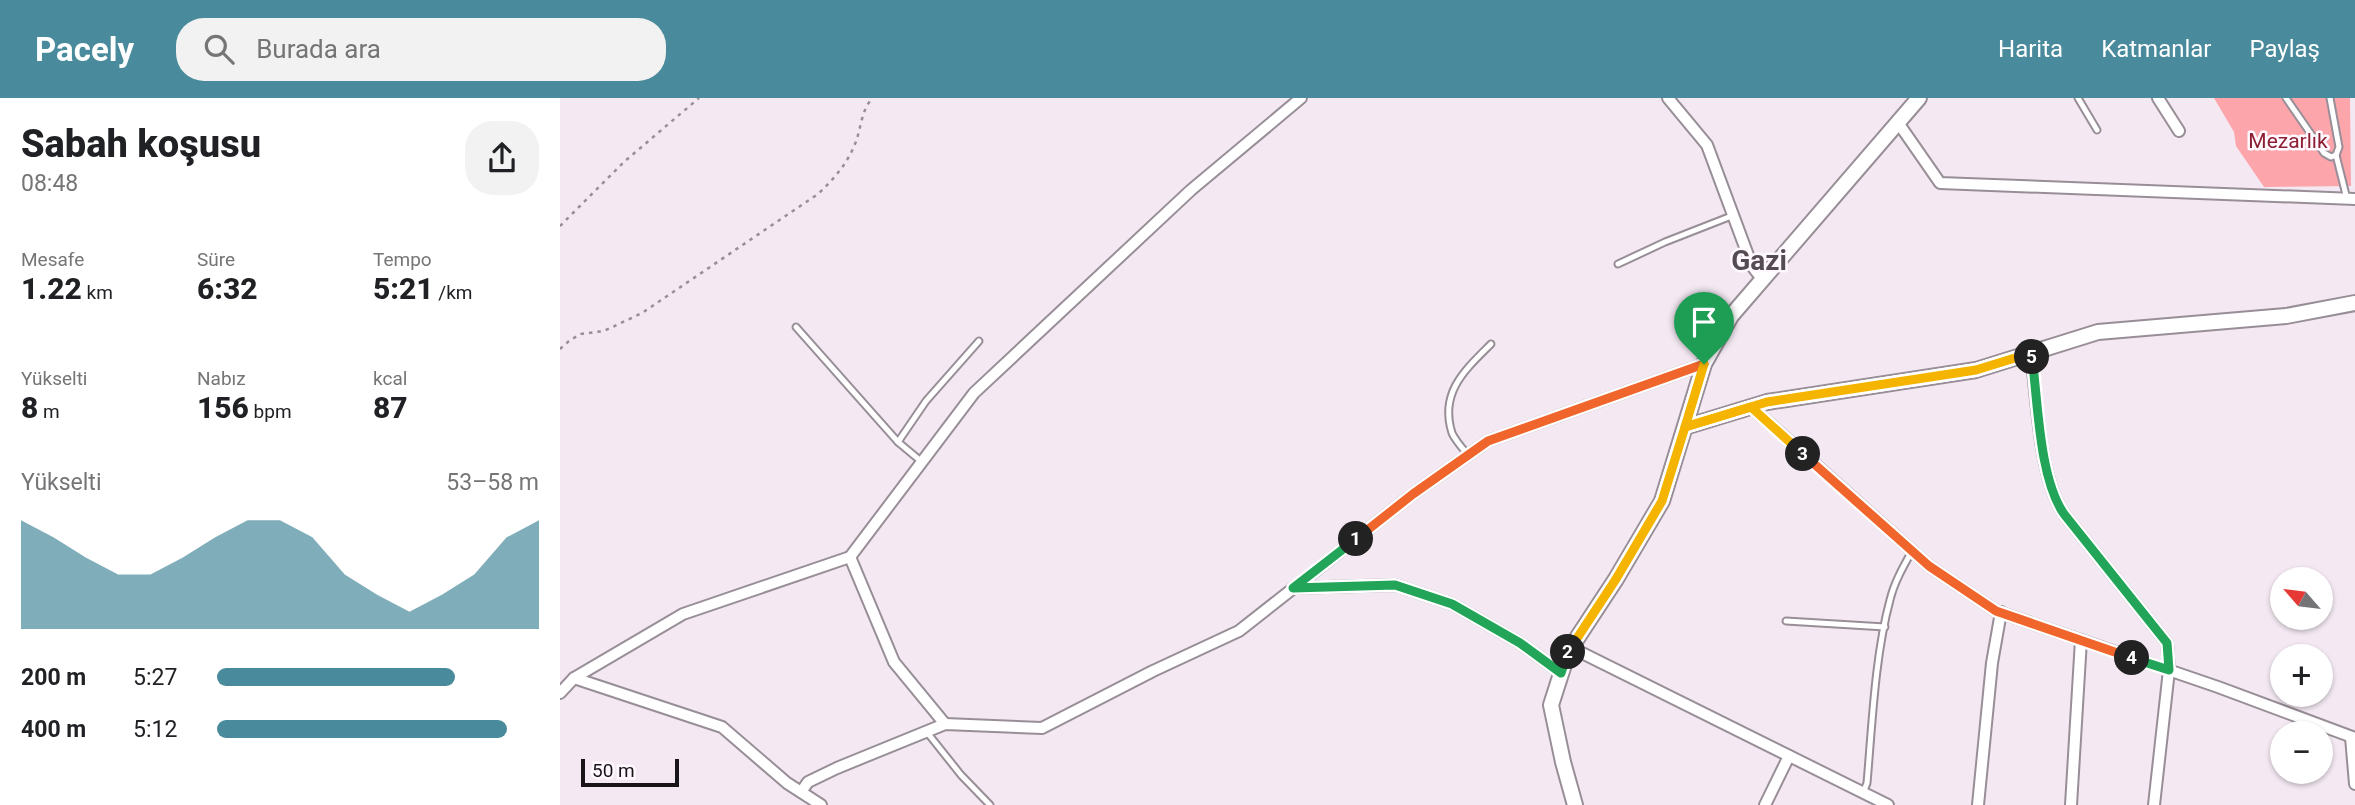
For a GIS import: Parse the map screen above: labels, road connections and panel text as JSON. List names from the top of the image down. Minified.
{"districts":["Gazi"],"parks":["Mezarlık"],"scale_bar":"50 m","north":"top left","page":{"header":"Pacely","search":"Burada ara","nav":["Harita","Katmanlar","Paylaş"],"heading":["Sabah koşusu","08:48"],"stats":[["Mesafe","1.22 km"],["Süre","6:32"],["Tempo","5:21 /km"],["Yükselti","8 m"],["Nabız","156 bpm"],["kcal","87"]],"pins":["5","3","1","2","4"],"chart":["Yükselti","53–58 m"],"map_buttons":["+","−"],"list":[{"name":"200 m","note":"5:27"},{"name":"400 m","note":"5:12"}],"scale":"50 m"}}
